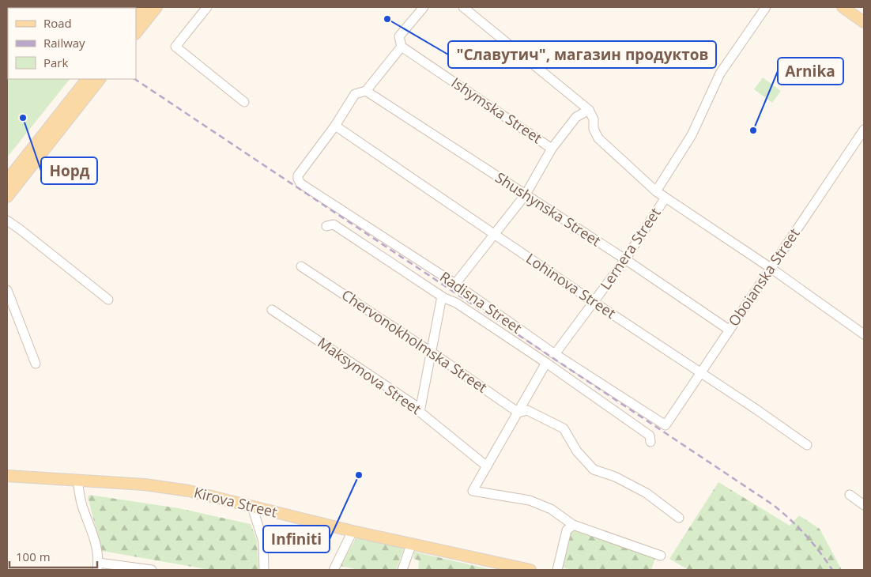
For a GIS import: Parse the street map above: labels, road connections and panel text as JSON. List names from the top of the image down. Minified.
{"streets":{"main road":["Kirova Street"],"street":["Ishymska Street","Shushynska Street","Lernera Street","Oboianska Street","Lohinova Street","Radisna Street","Chervonokholmska Street","Maksymova Street"]},"crossings":[["Shushynska Street","Lernera Street"],["Shushynska Street","Oboianska Street"],["Lernera Street","Lohinova Street"],["Lernera Street","Radisna Street"],["Oboianska Street","Lohinova Street"],["Oboianska Street","Radisna Street"],["Lohinova Street","Radisna Street"]],"places":["\"Славутич\", магазин продуктов","Норд","Arnika","Infiniti"],"legend":["Road","Railway","Park"],"scale_bar":"100 m"}
